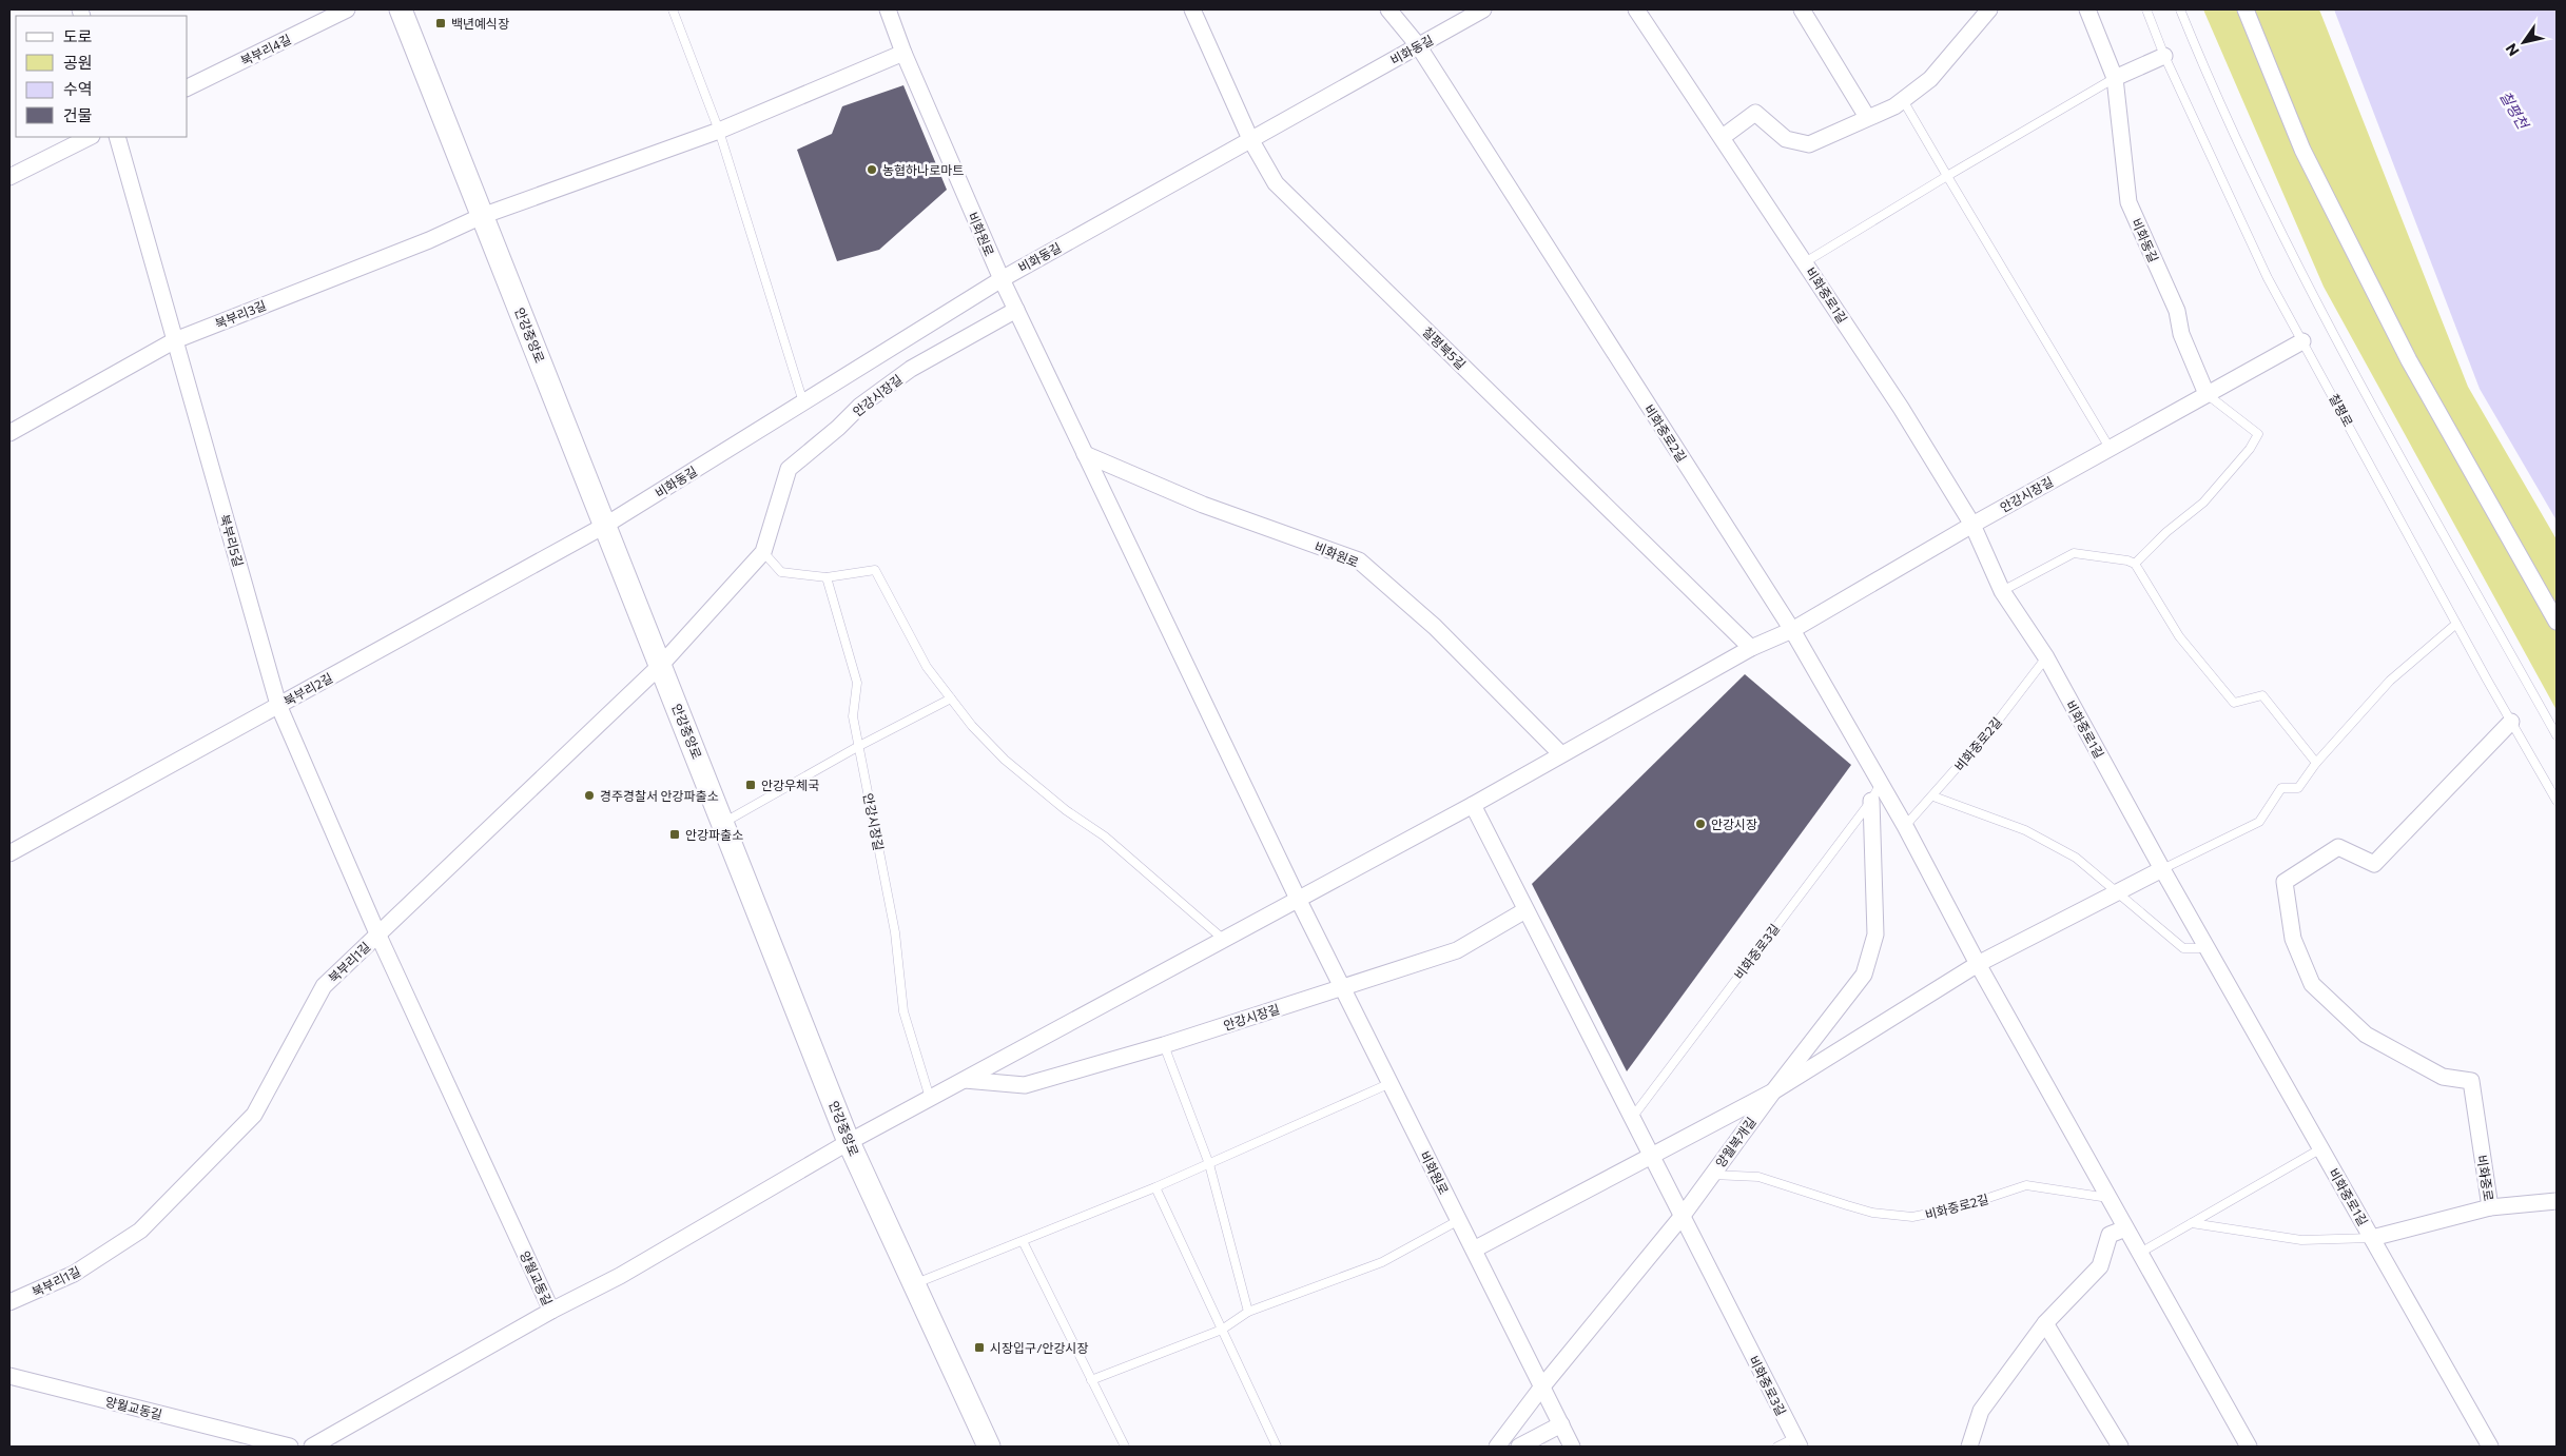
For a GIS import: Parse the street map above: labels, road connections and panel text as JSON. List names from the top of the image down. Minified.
{"streets":{"main road":["안강중앙로"],"street":["북부리4길","비화동길","비화원로","비화중로1길","북부리3길","칠평북5길","안강시장길","비화중로2길","북부리5길","북부리2길","비화중로3길","북부리1길","양월복개길","비화중로","양월교동길"],"lane":["칠평로"]},"crossings":[["비화동길","비화원로"],["비화동길","안강중앙로"],["비화동길","칠평북5길"],["비화동길","안강시장길"],["비화동길","비화중로2길"],["비화동길","북부리2길"],["비화원로","안강시장길"],["비화원로","양월복개길"],["비화중로1길","안강시장길"],["비화중로1길","비화중로2길"],["북부리3길","안강중앙로"],["북부리3길","북부리5길"],["안강중앙로","안강시장길"],["안강중앙로","북부리2길"],["안강중앙로","북부리1길"],["안강중앙로","양월교동길"],["칠평북5길","안강시장길"],["안강시장길","칠평로"],["안강시장길","비화중로2길"],["안강시장길","비화중로3길"],["안강시장길","북부리1길"],["칠평로","비화중로"],["비화중로2길","비화중로3길"],["비화중로2길","양월복개길"],["북부리5길","북부리2길"],["북부리5길","북부리1길"],["북부리5길","양월교동길"],["비화중로3길","양월복개길"],["북부리1길","양월교동길"]],"water":["칠평천"],"places":{"transit":["백년예식장","안강우체국","안강파출소","시장입구/안강시장"],"other":["농협하나로마트","경주경찰서 안강파출소","안강시장"]},"legend":["도로","공원","수역","건물"],"north":"bottom left"}
